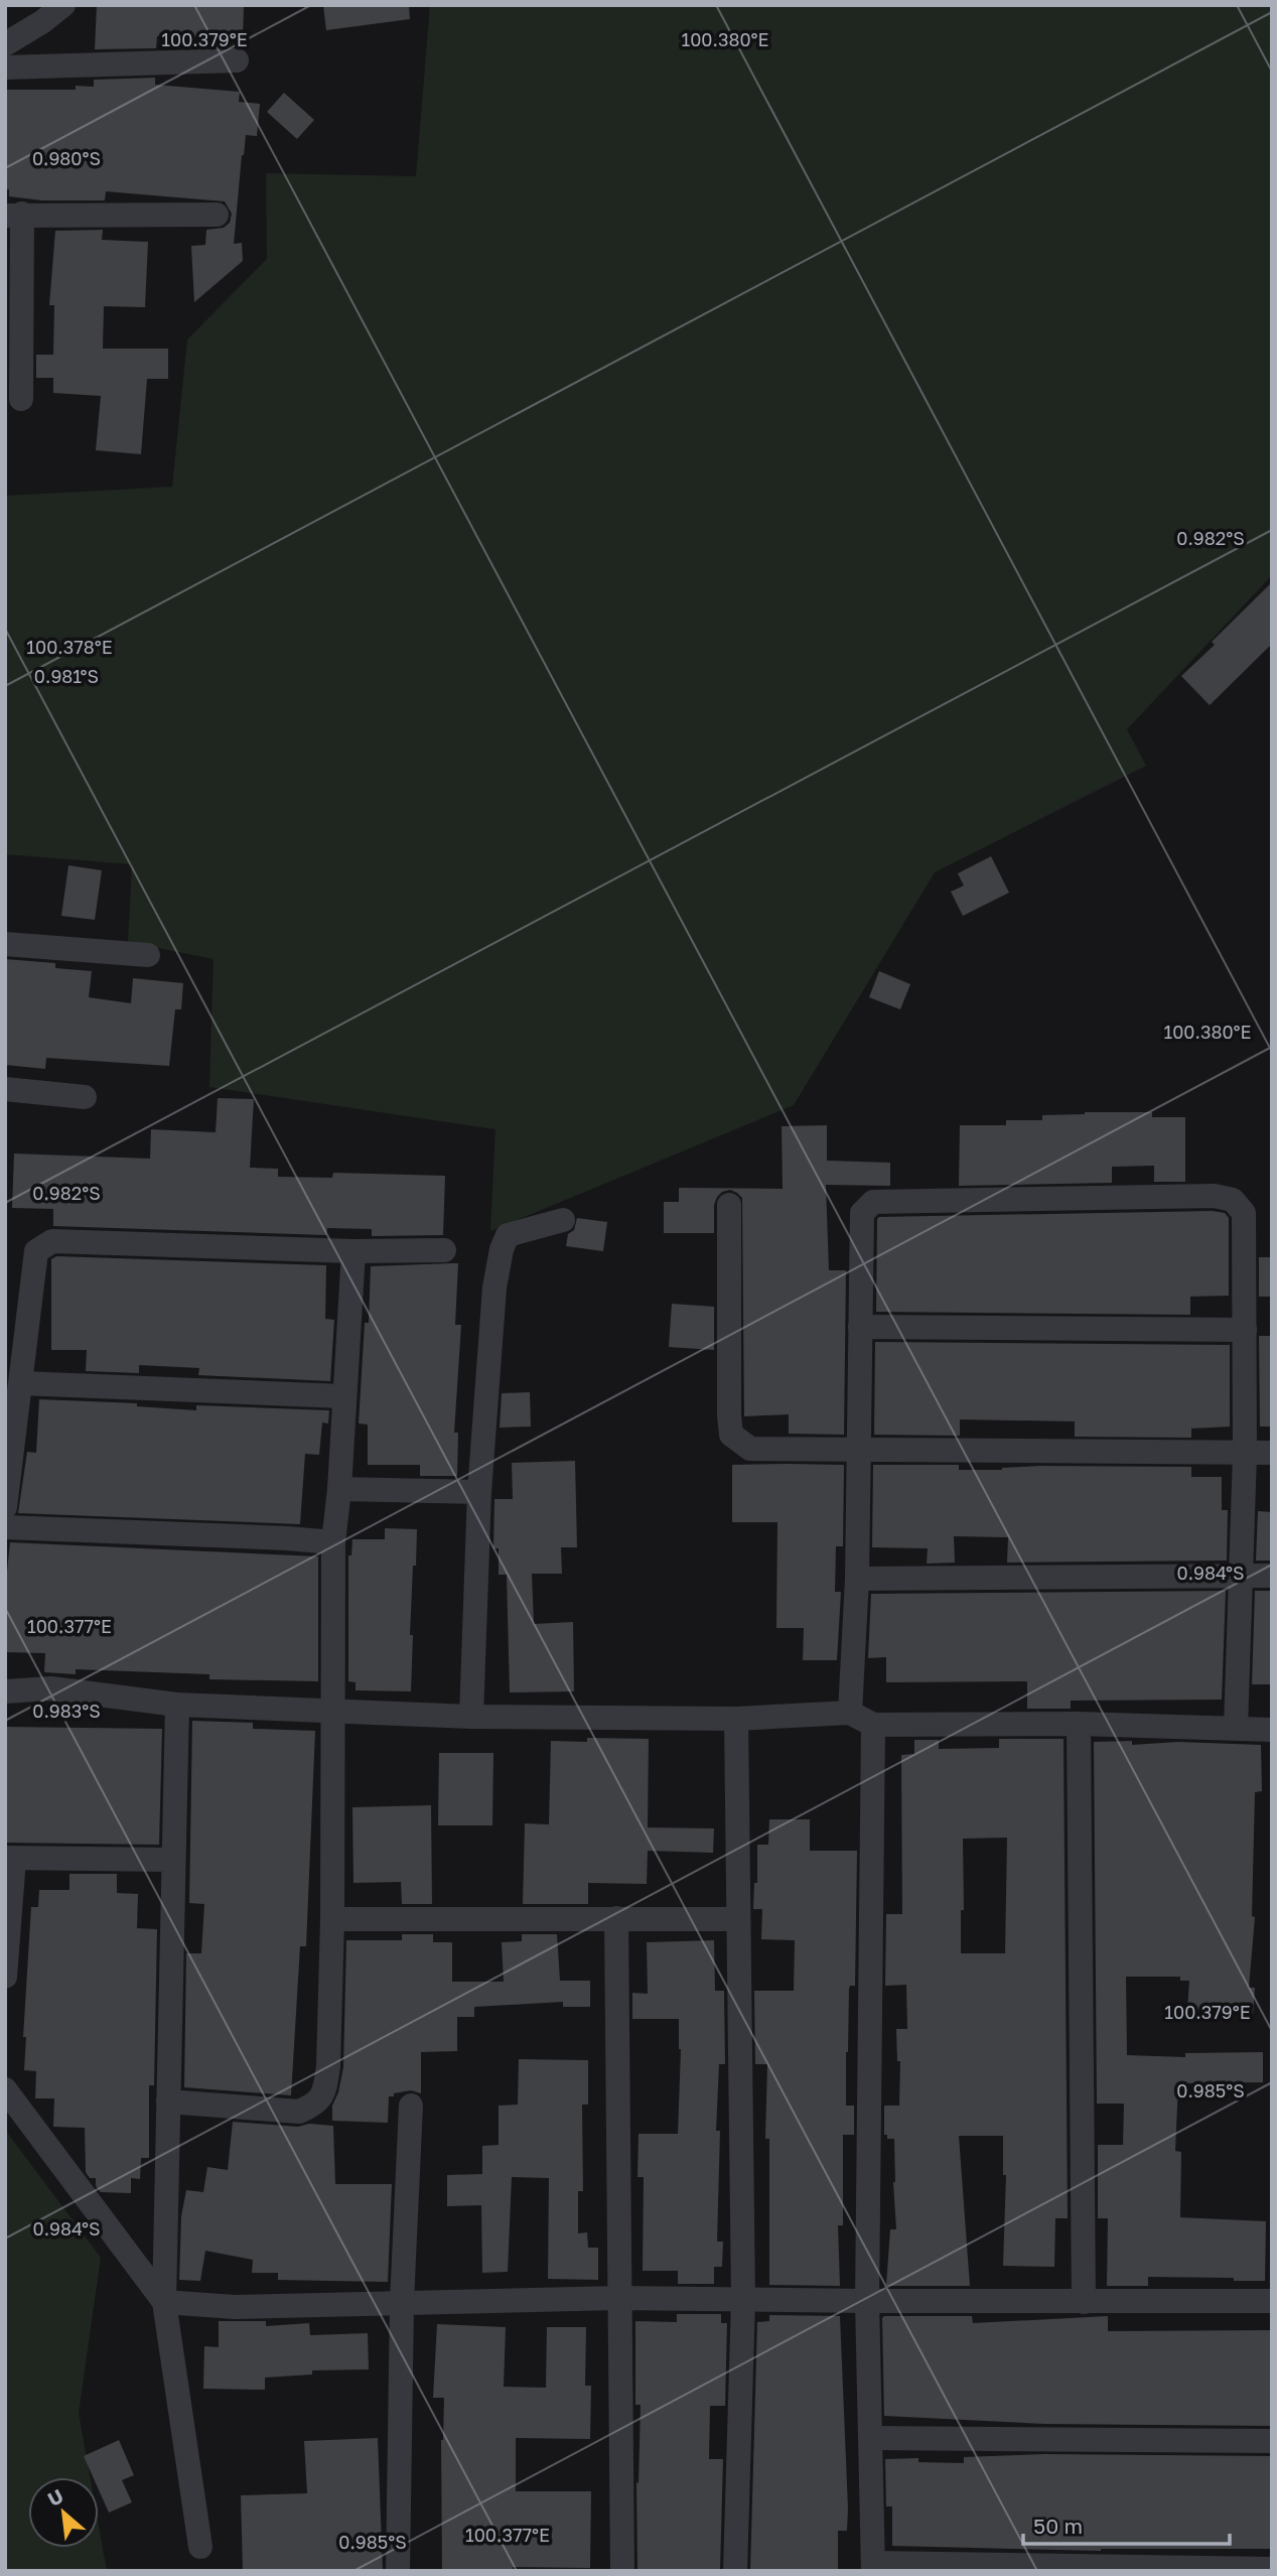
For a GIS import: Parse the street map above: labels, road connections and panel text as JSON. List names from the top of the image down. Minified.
{"scale_bar":"50 m","north":"top left","coordinates":["100.379°E","100.380°E","0.980°S","0.982°S","100.378°E","0.981°S","0.984°S","100.377°E","0.983°S","0.985°S"]}
